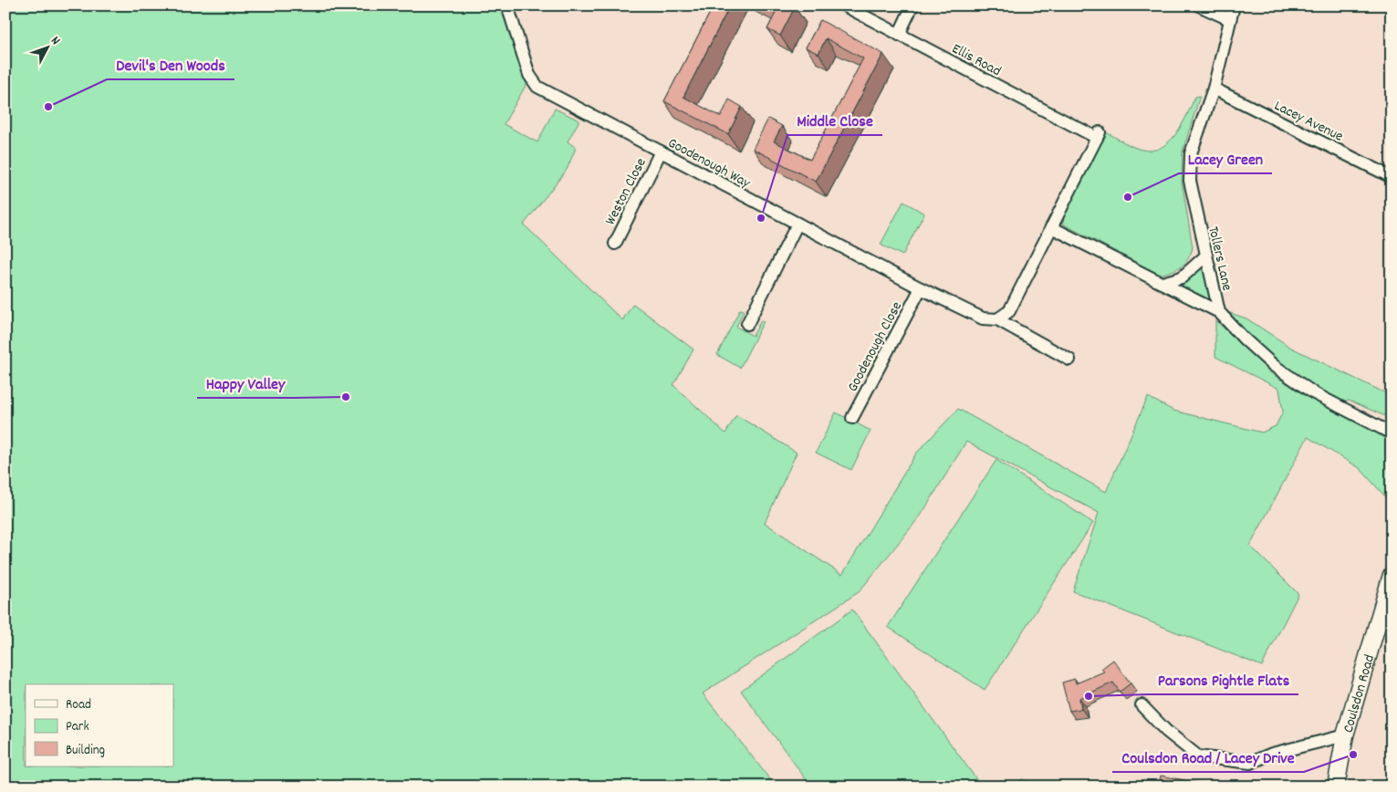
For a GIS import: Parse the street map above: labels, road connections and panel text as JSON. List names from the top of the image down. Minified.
{"streets":{"main road":["Coulsdon Road"],"street":["Ellis Road","Lacey Avenue","Goodenough Way","Weston Close","Tollers Lane","Goodenough Close"]},"crossings":[["Lacey Avenue","Tollers Lane"],["Goodenough Way","Weston Close"],["Goodenough Way","Goodenough Close"]],"places":["Devil's Den Woods","Lacey Green","Middle Close","Happy Valley","Parsons Pightle Flats","Coulsdon Road / Lacey Drive"],"legend":["Road","Park","Building"],"north":"top right"}
